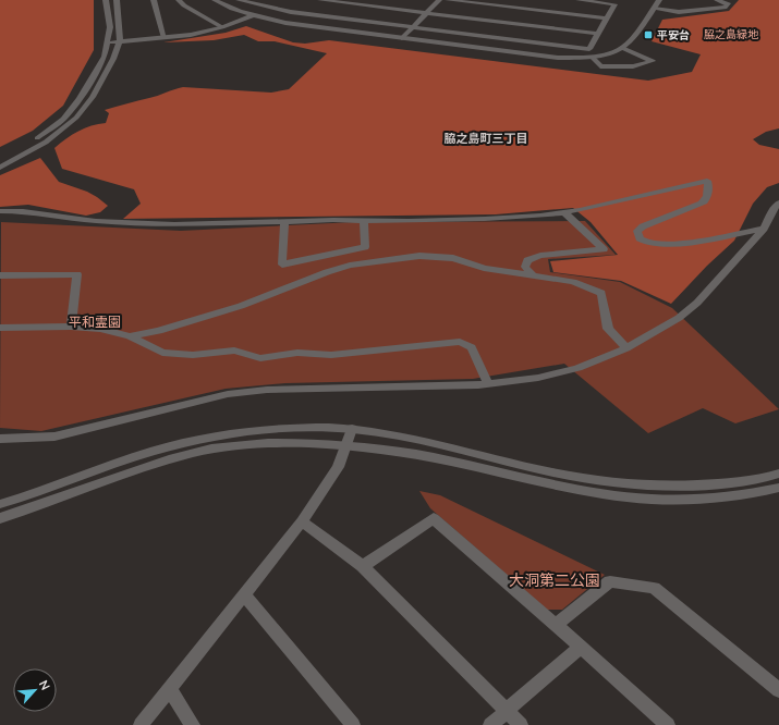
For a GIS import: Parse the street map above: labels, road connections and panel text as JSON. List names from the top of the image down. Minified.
{"districts":["脇之島町三丁目"],"parks":["脇之島緑地","平和霊園","大洞第二公園"],"places":{"transit":["平安台"]},"north":"top right"}
